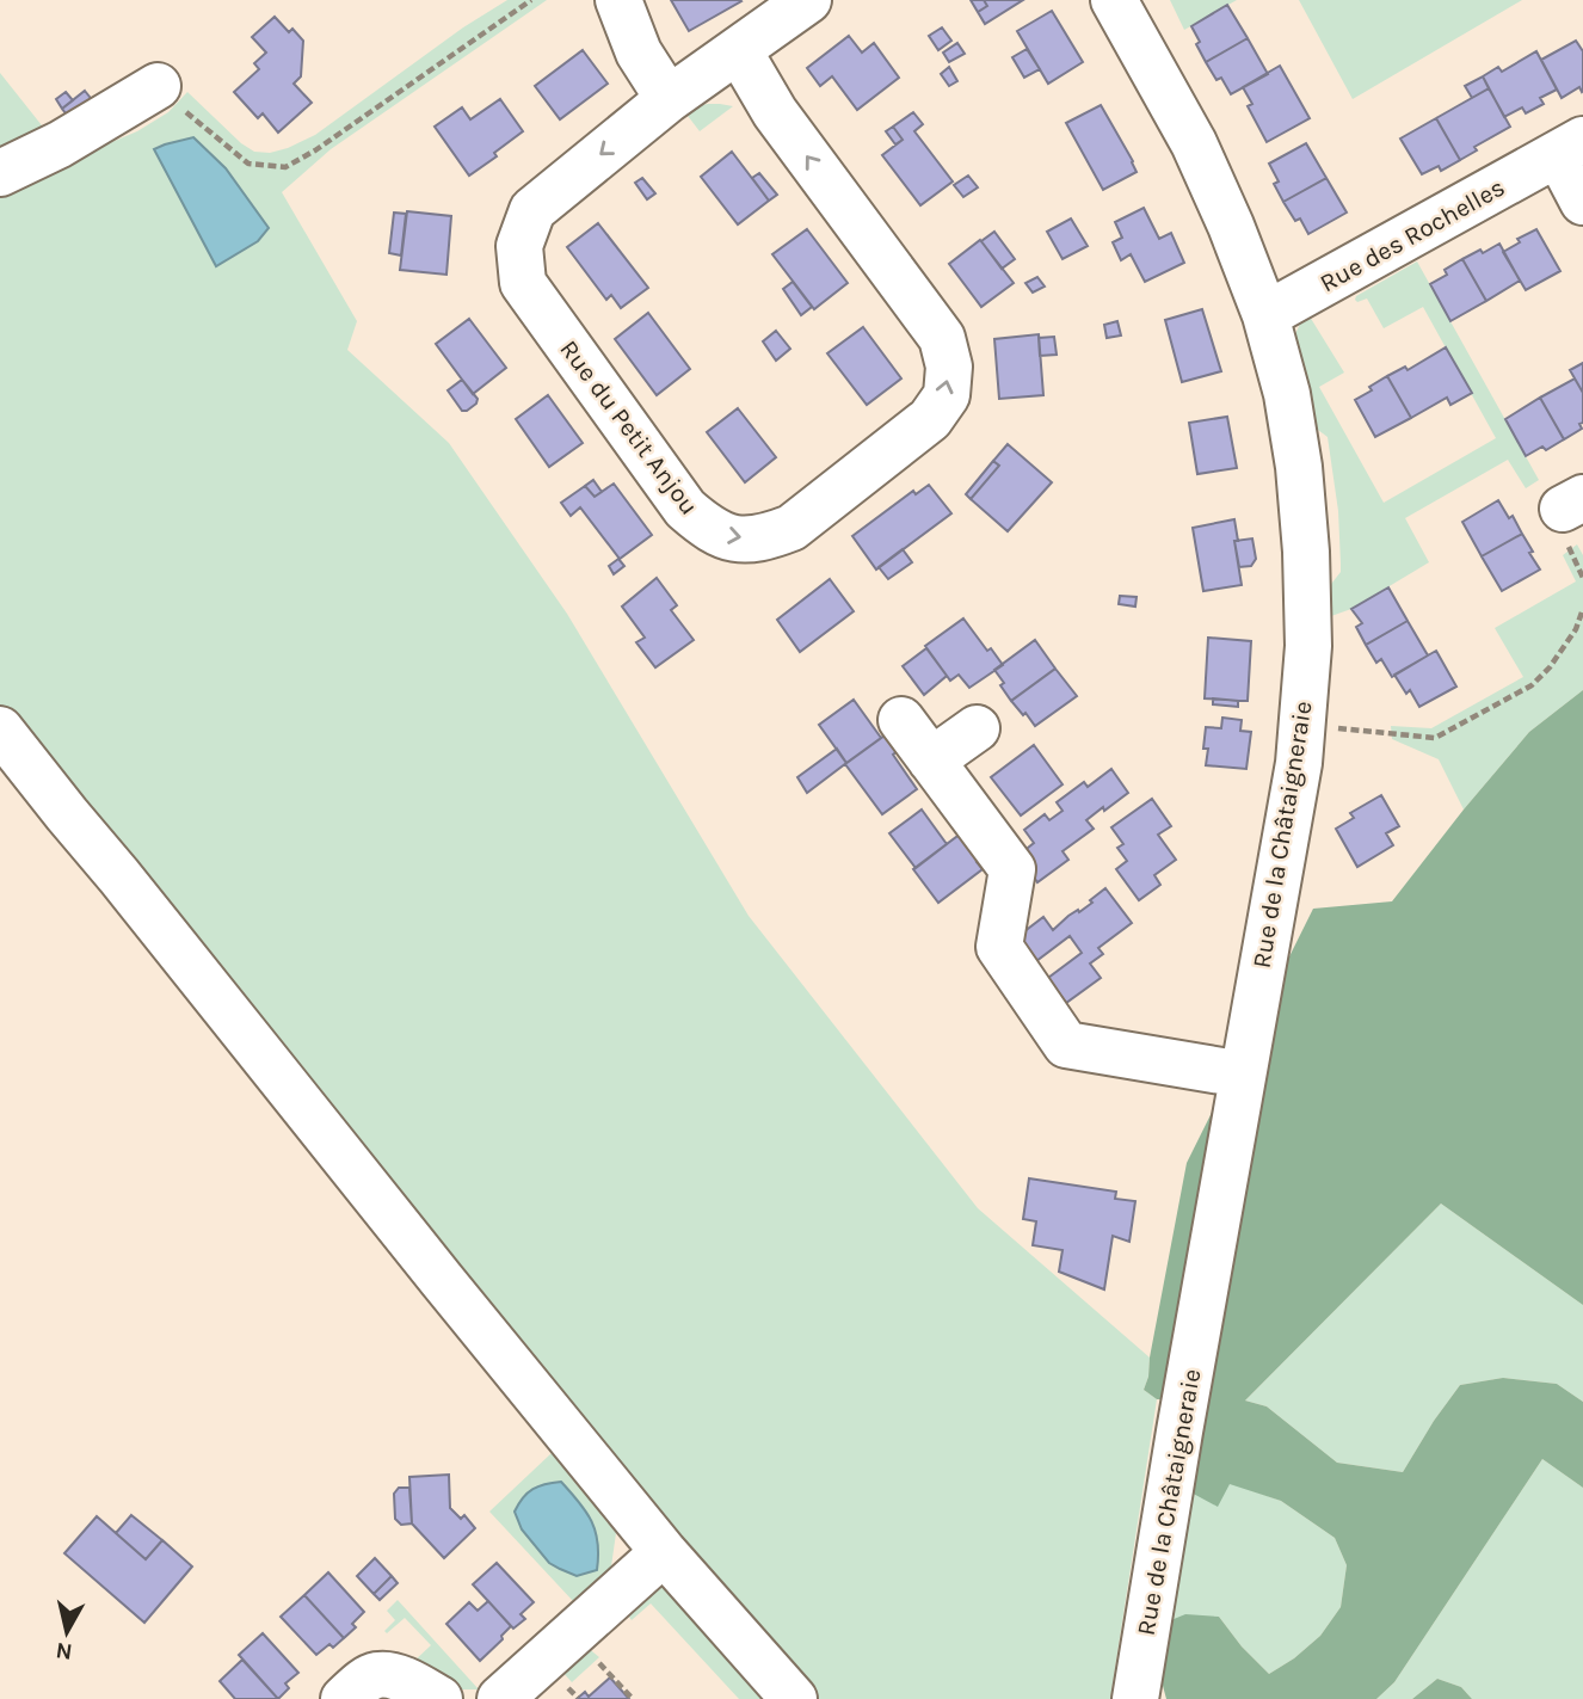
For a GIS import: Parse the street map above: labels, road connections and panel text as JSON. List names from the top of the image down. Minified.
{"streets":{"street":["Rue des Rochelles","Rue du Petit Anjou","Rue de la Châtaigneraie"]},"crossings":[["Rue des Rochelles","Rue de la Châtaigneraie"]],"north":"bottom"}
